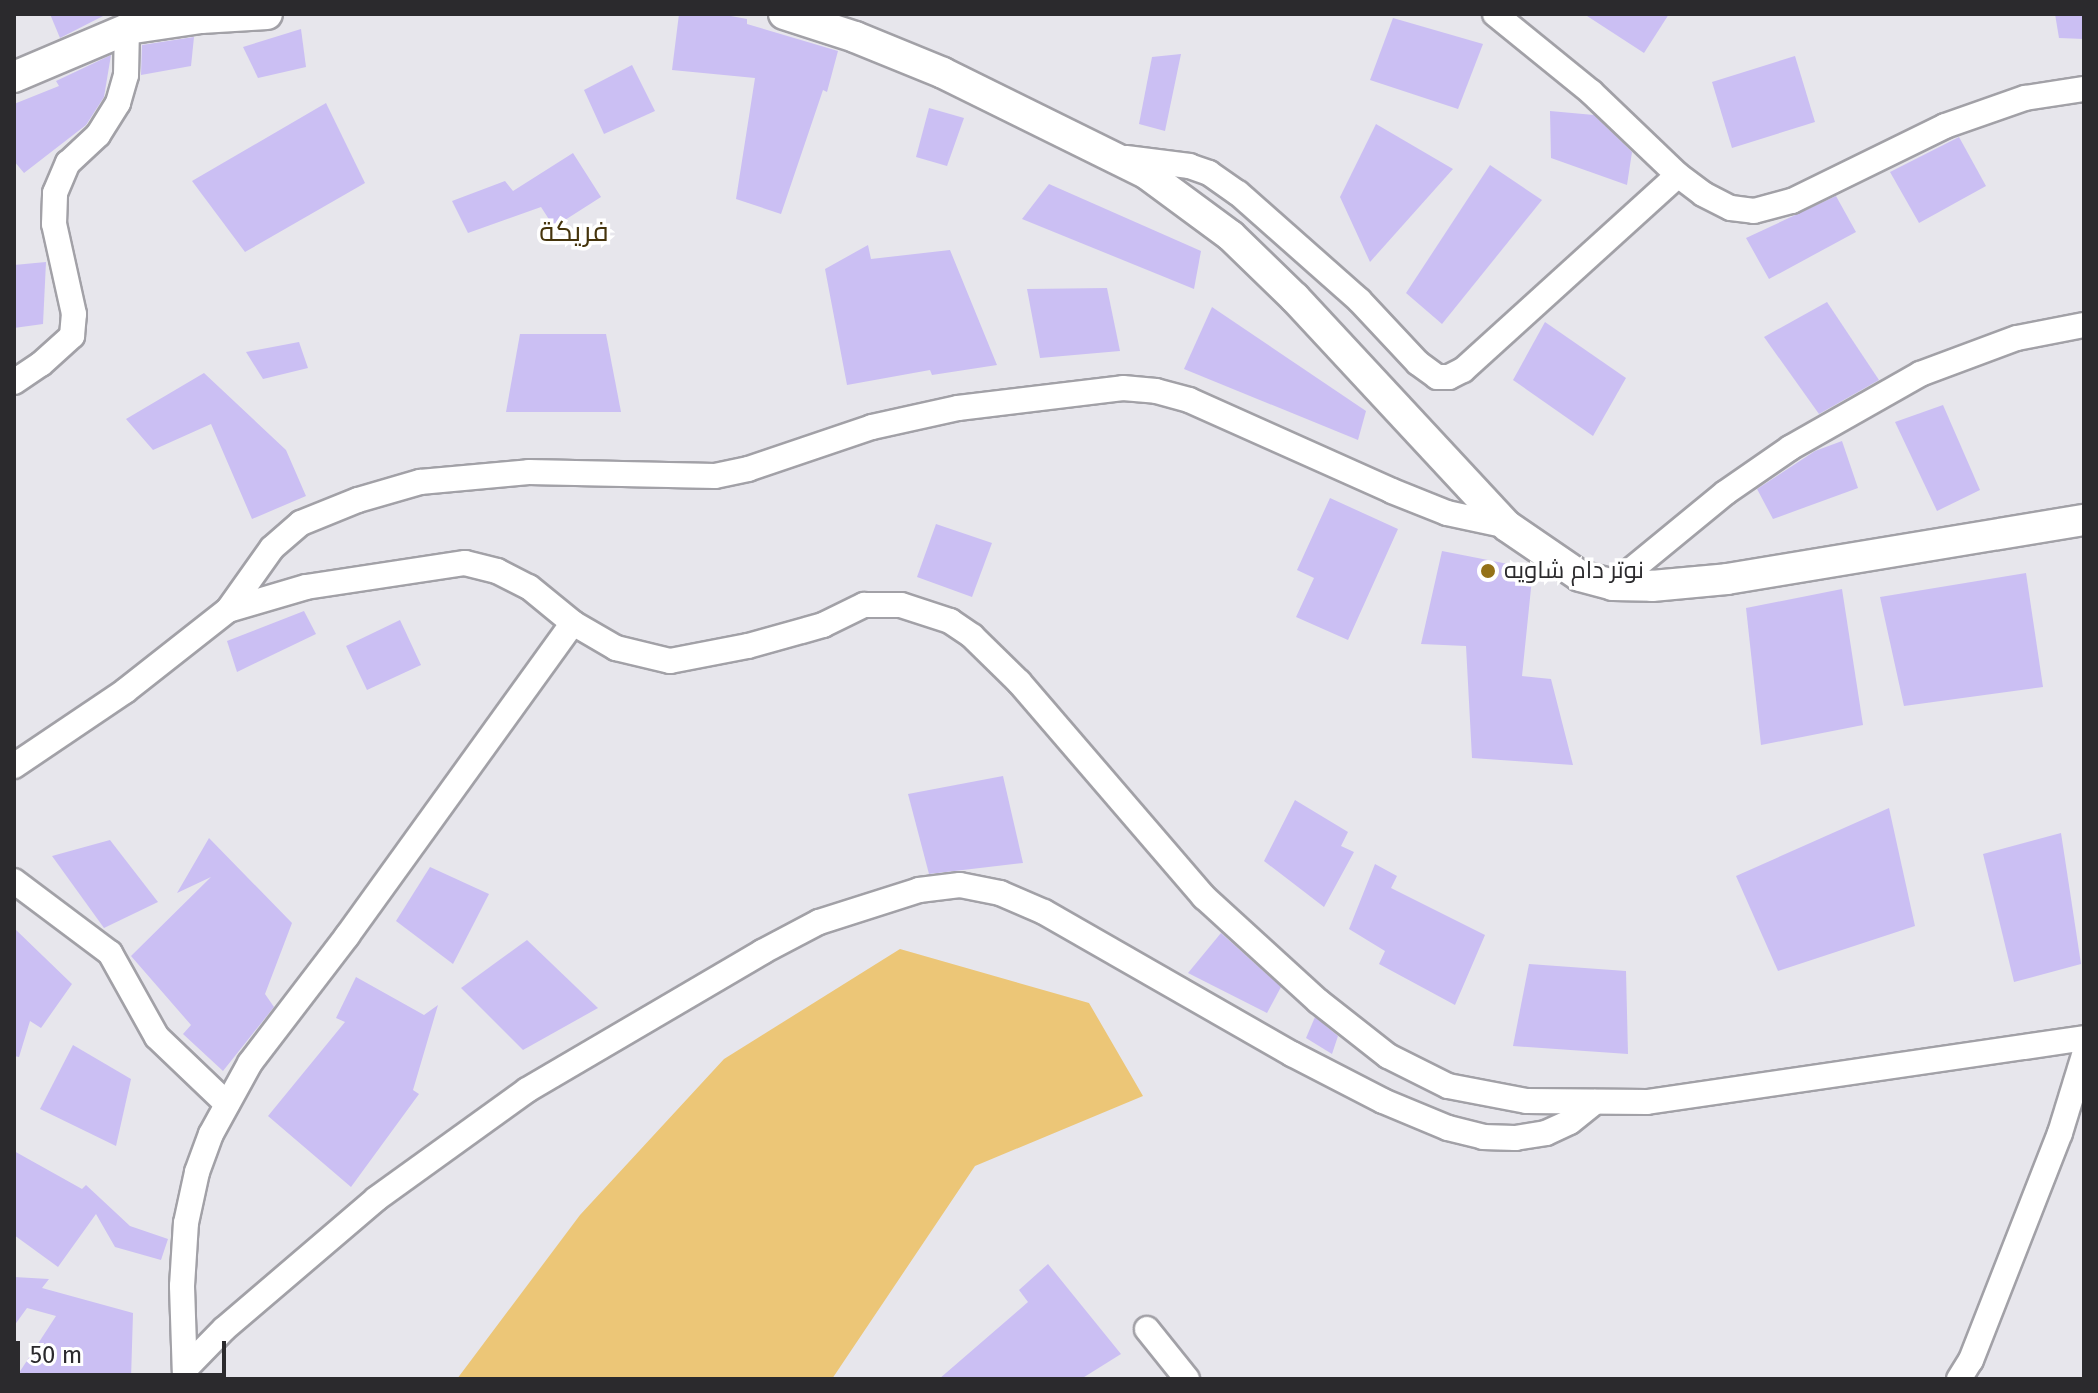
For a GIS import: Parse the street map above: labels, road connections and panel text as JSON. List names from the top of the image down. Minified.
{"districts":["فريكة"],"places":["نوتر دام شاويه"],"scale_bar":"50 m"}
